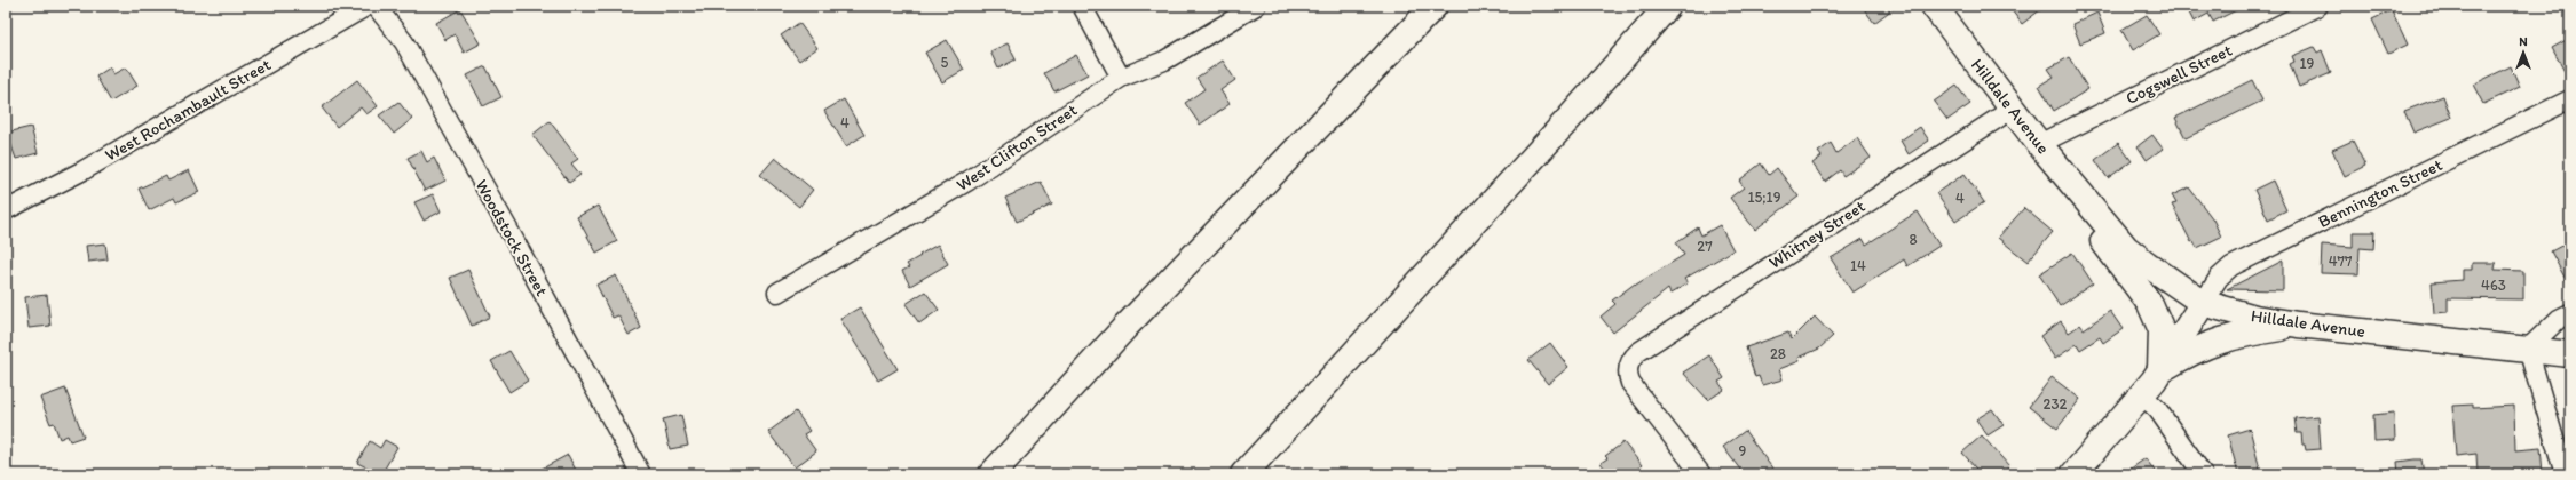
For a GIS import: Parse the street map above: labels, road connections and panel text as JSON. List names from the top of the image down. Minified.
{"streets":{"main road":["Hilldale Avenue"],"street":["Cogswell Street","West Rochambault Street","West Clifton Street","Bennington Street","Whitney Street","Woodstock Street"]},"crossings":[["Cogswell Street","Hilldale Avenue"],["Hilldale Avenue","Bennington Street"],["Hilldale Avenue","Whitney Street"]],"house_numbers":["5","19","4","15;19","4","8","27","477","14","463","28","232","9"],"north":"top"}
